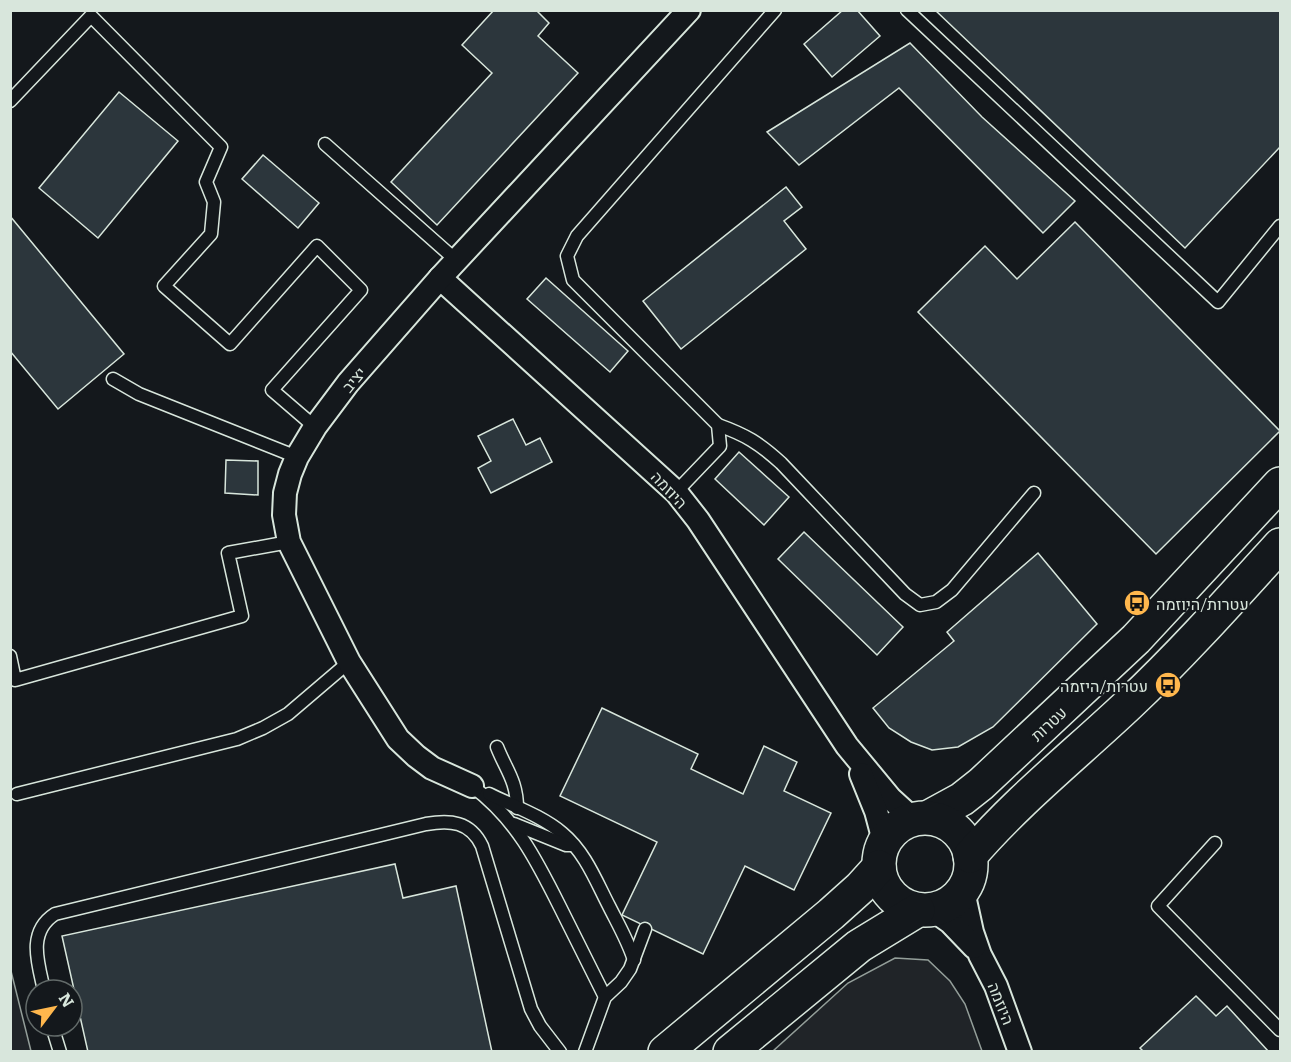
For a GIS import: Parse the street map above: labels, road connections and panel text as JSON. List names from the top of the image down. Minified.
{"streets":{"street":["יציב","היוזמה","עטרות"]},"crossings":[["יציב","היוזמה"],["היוזמה","עטרות"]],"places":{"bus stop":["עטרות/היוזמה","עטרות/היזמה"]},"north":"top right"}
